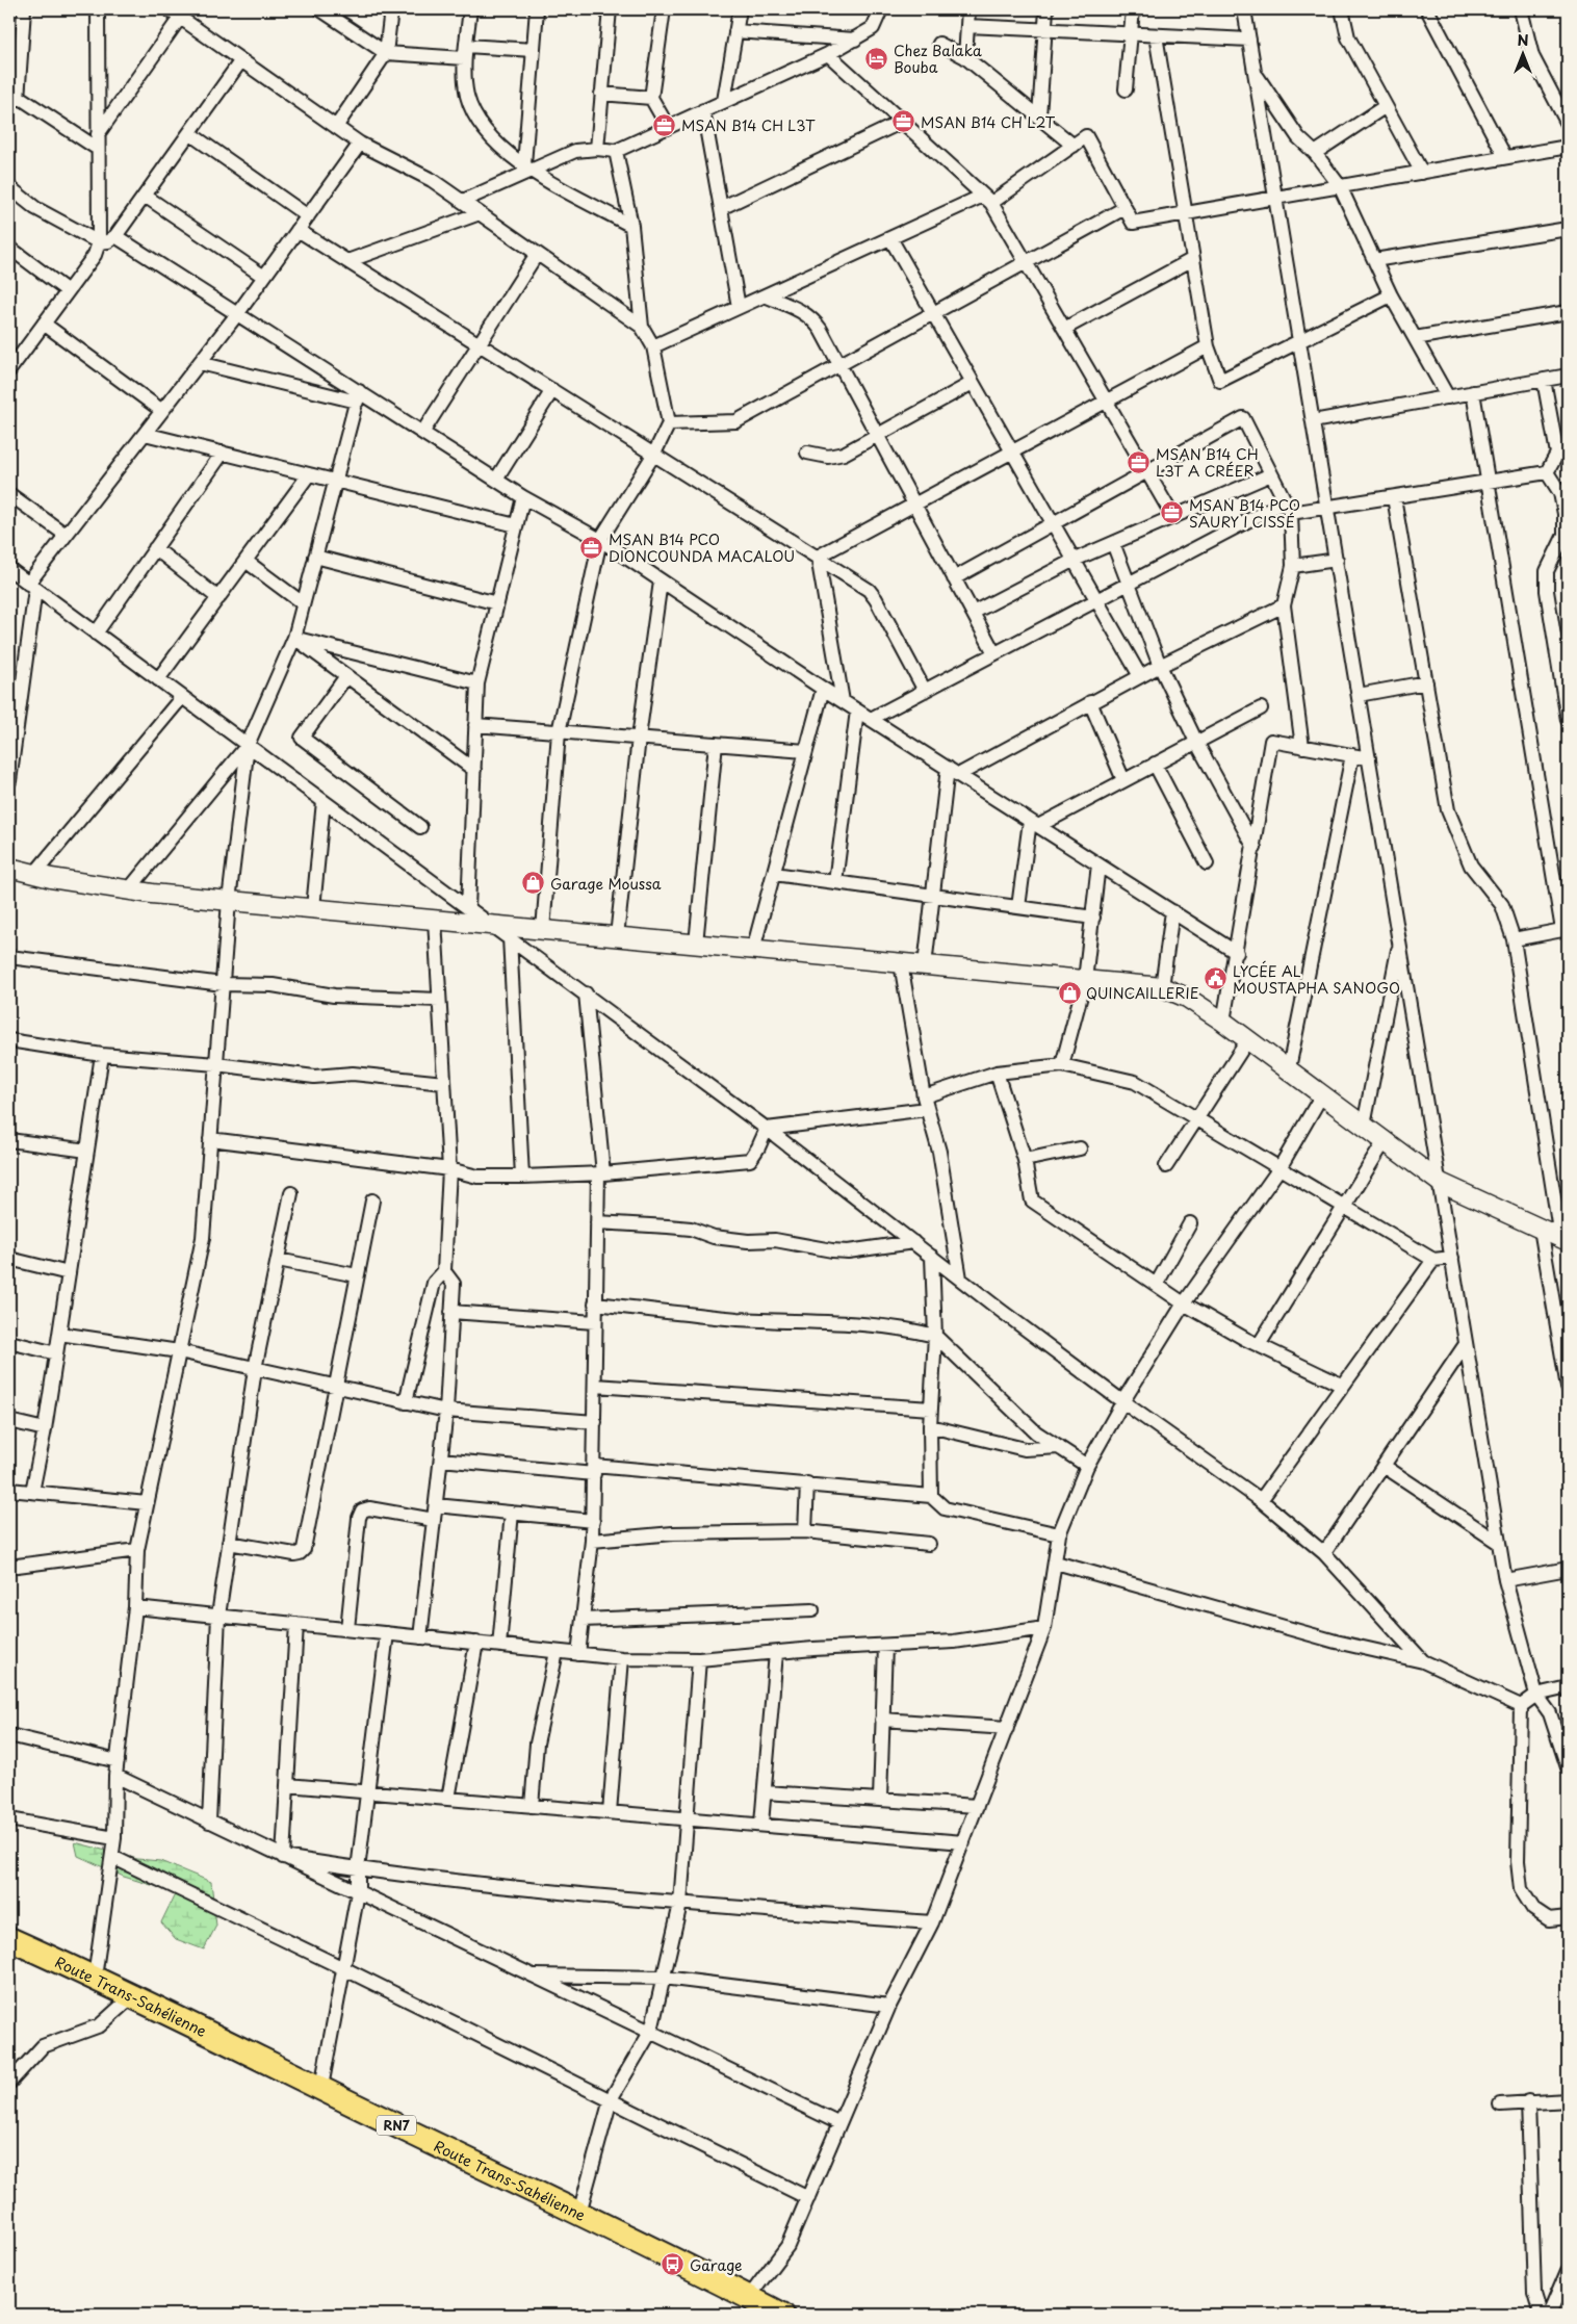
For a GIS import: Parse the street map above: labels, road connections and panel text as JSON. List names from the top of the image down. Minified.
{"streets":{"highway":["Route Trans-Sahélienne","RN7"]},"places":{"hotel":["Chez Balaka Bouba"],"office":["MSAN B14 CH L2T","MSAN B14 CH L3T","MSAN B14 CH L3T A CRÉER","MSAN B14 PCO SAURY I CISSÉ","MSAN B14 PCO DIONCOUNDA MACALOU"],"shop":["Garage Moussa","QUINCAILLERIE"],"public building":["LYCÉE AL MOUSTAPHA SANOGO"],"bus stop":["Garage"]},"north":"top"}
